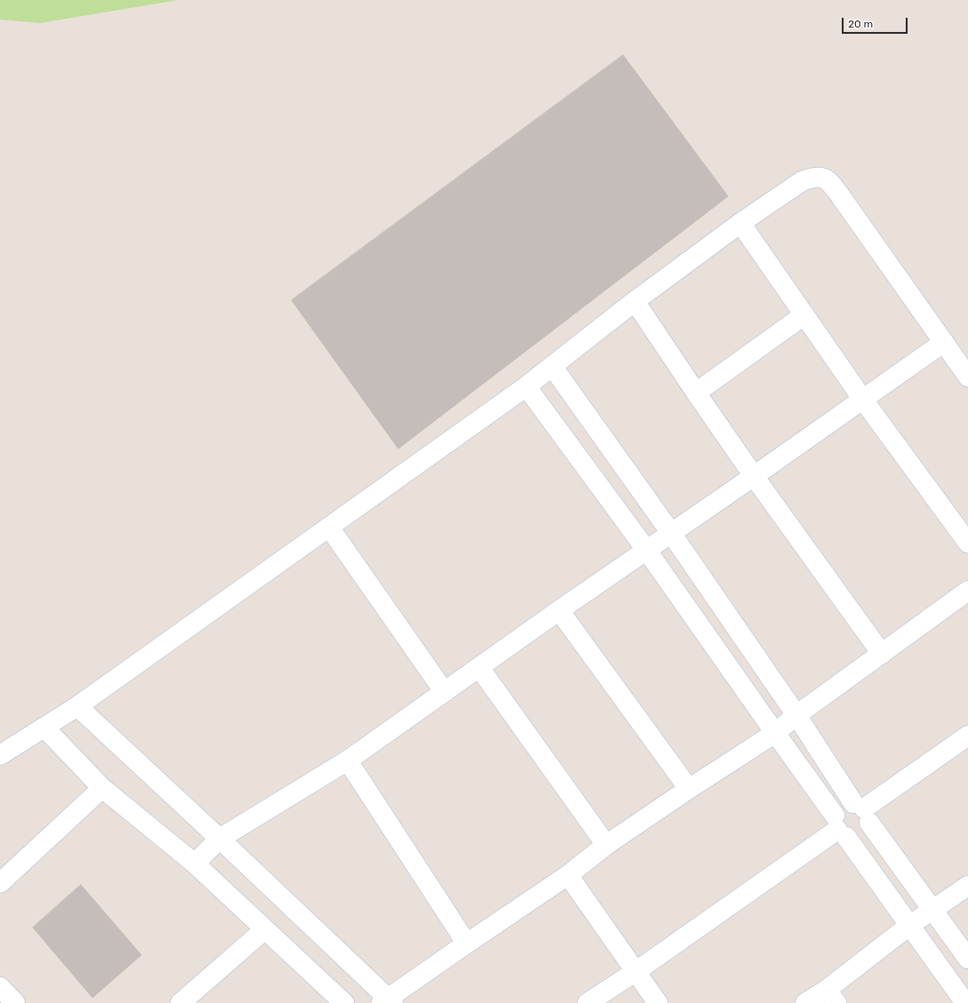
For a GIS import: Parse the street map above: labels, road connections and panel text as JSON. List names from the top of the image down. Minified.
{"scale_bar":"20 m"}
